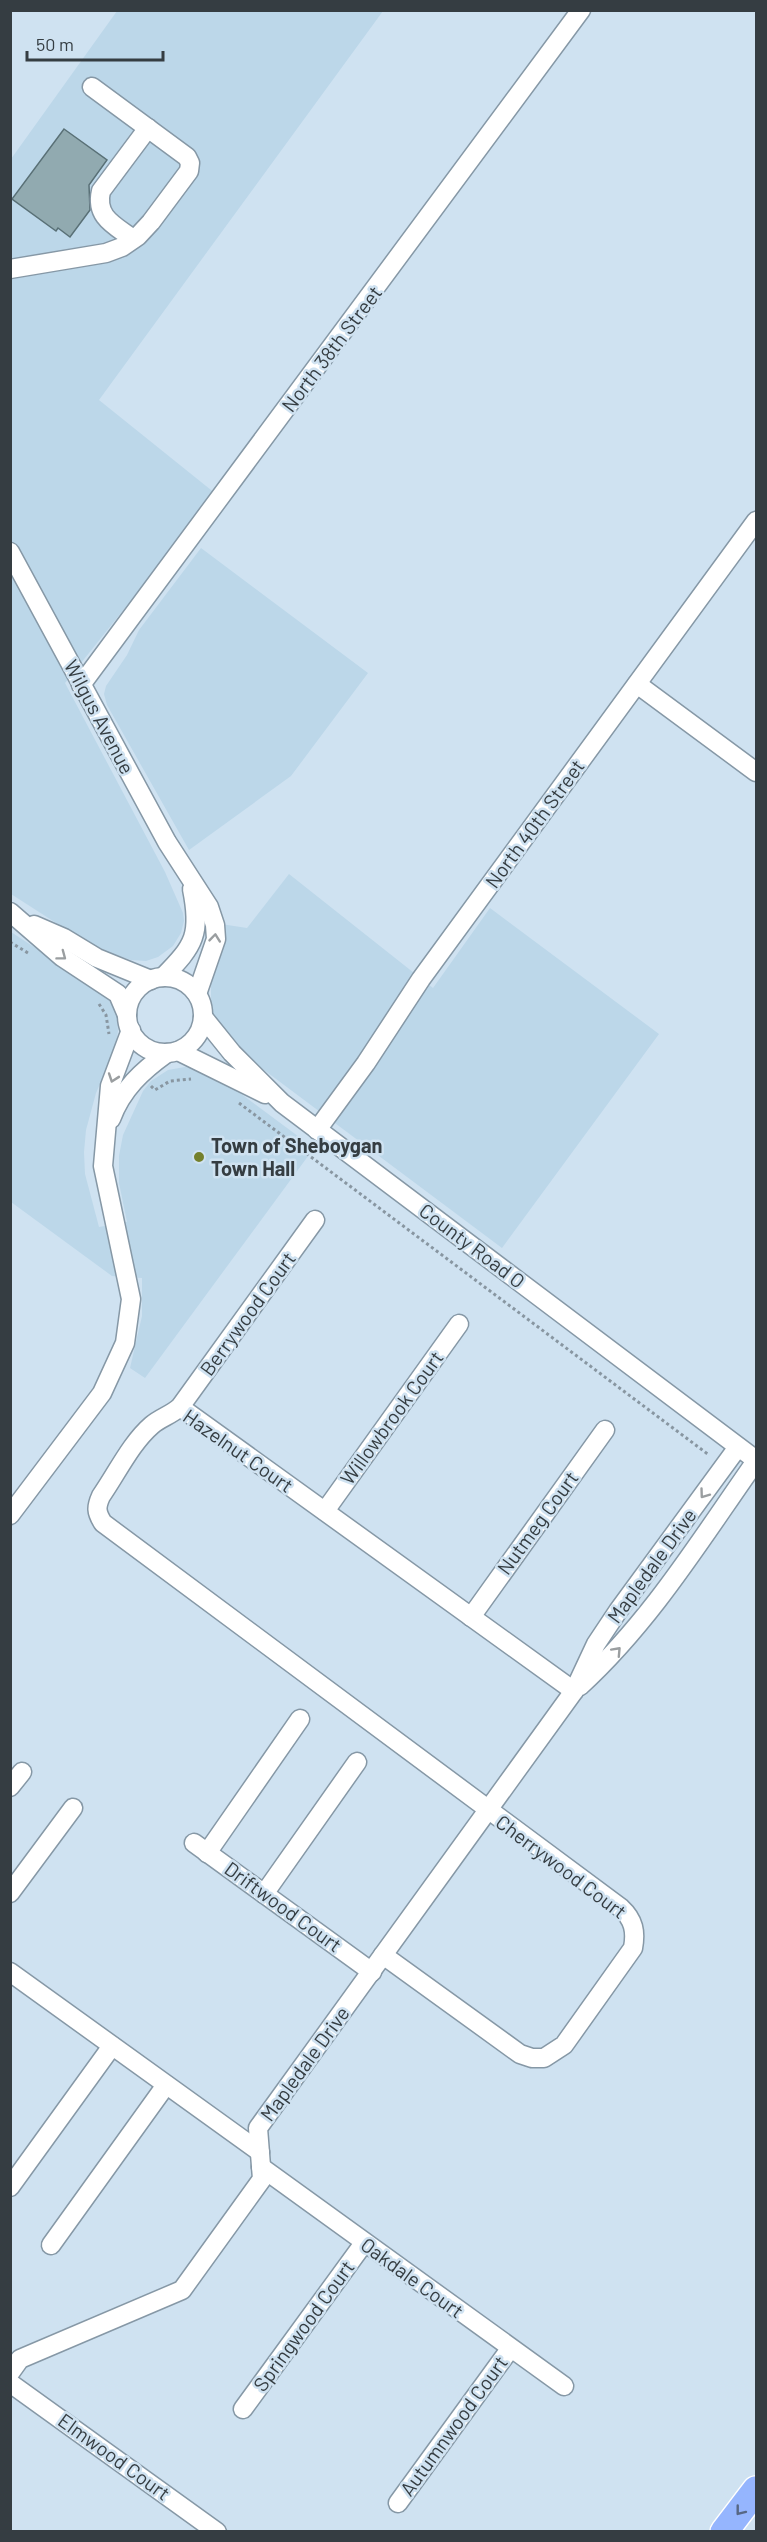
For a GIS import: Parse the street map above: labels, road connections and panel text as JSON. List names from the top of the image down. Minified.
{"streets":{"street":["North 38th Street","Wilgus Avenue","North 40th Street","County Road O","Berrywood Court","Willowbrook Court","Hazelnut Court","Nutmeg Court","Mapledale Drive","Cherrywood Court","Driftwood Court","Oakdale Court","Springwood Court","Autumnwood Court","Elmwood Court"]},"crossings":[["North 38th Street","Wilgus Avenue"],["Wilgus Avenue","County Road O"],["North 40th Street","County Road O"],["County Road O","Mapledale Drive"],["Berrywood Court","Hazelnut Court"],["Willowbrook Court","Hazelnut Court"],["Hazelnut Court","Nutmeg Court"],["Hazelnut Court","Mapledale Drive"],["Hazelnut Court","Cherrywood Court"],["Mapledale Drive","Cherrywood Court"],["Mapledale Drive","Driftwood Court"],["Mapledale Drive","Oakdale Court"],["Oakdale Court","Springwood Court"],["Oakdale Court","Autumnwood Court"]],"places":["Town of Sheboygan Town Hall"],"scale_bar":"50 m"}
